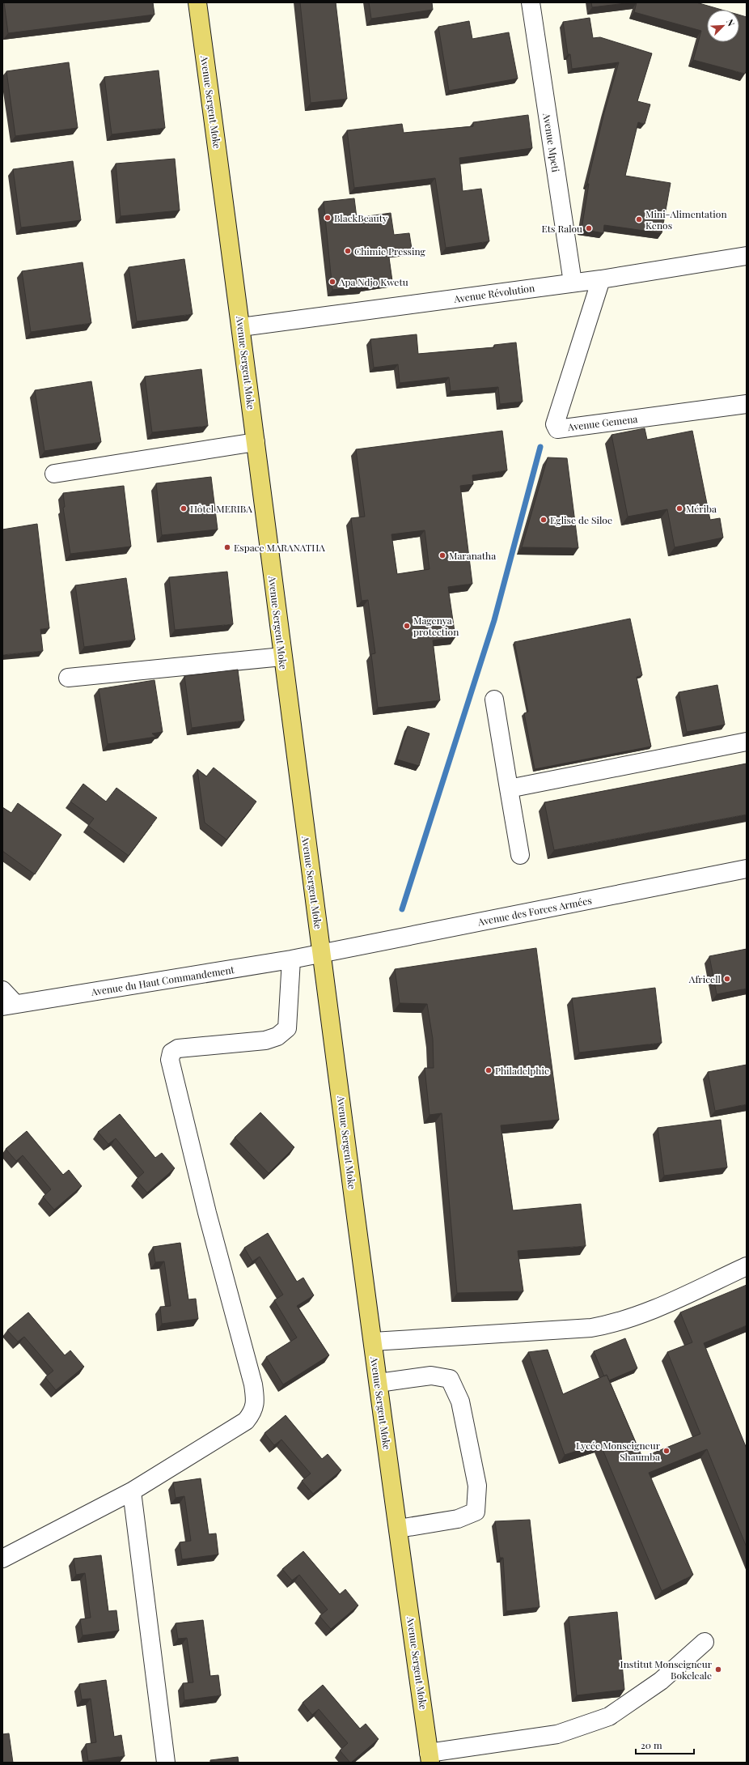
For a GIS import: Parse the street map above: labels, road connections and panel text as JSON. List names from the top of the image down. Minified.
{"streets":{"main road":["Avenue Sergent Moke"],"street":["Avenue Mpeti","Avenue Révolution","Avenue Gemena","Avenue des Forces Armées","Avenue du Haut Commandement"]},"crossings":[["Avenue Sergent Moke","Avenue Révolution"],["Avenue Sergent Moke","Avenue des Forces Armées"],["Avenue Sergent Moke","Avenue du Haut Commandement"],["Avenue Mpeti","Avenue Révolution"],["Avenue Révolution","Avenue Gemena"],["Avenue des Forces Armées","Avenue du Haut Commandement"]],"places":["BlackBeauty","Mini-Alimentation Kenos","Ets Ralou","Chimie Pressing","Apa Ndjo Kwetu","Hôtel MERIBA","Mériba","Eglise de Siloe","Espace MARANATHA","Maranatha","Magenya protection","Africell","Philadelphie","Lycée Monseigneur Shaumba","Institut Monseigneur Bokeleale"],"scale_bar":"20 m","north":"top right"}
